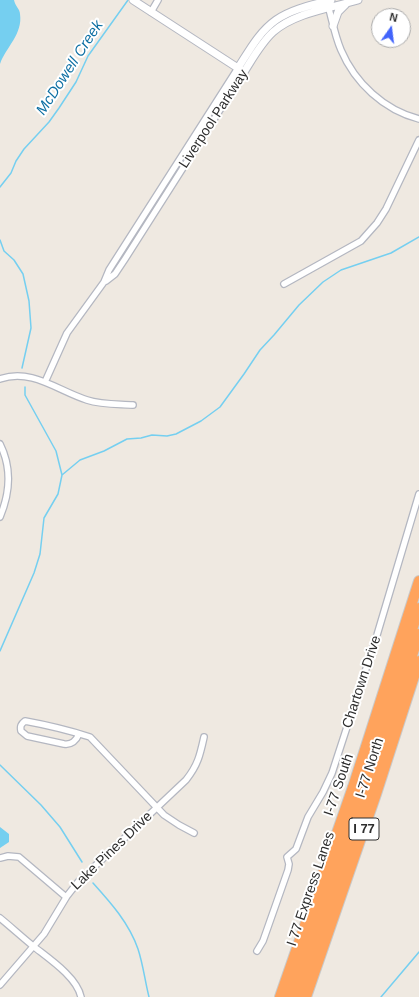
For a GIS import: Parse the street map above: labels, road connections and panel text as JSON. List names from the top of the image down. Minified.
{"streets":{"highway":["I-77 North","I-77 South","I 77","I 77 Express Lanes"],"street":["Liverpool Parkway","Chartown Drive","Lake Pines Drive"]},"water":["McDowell Creek"],"north":"top"}
